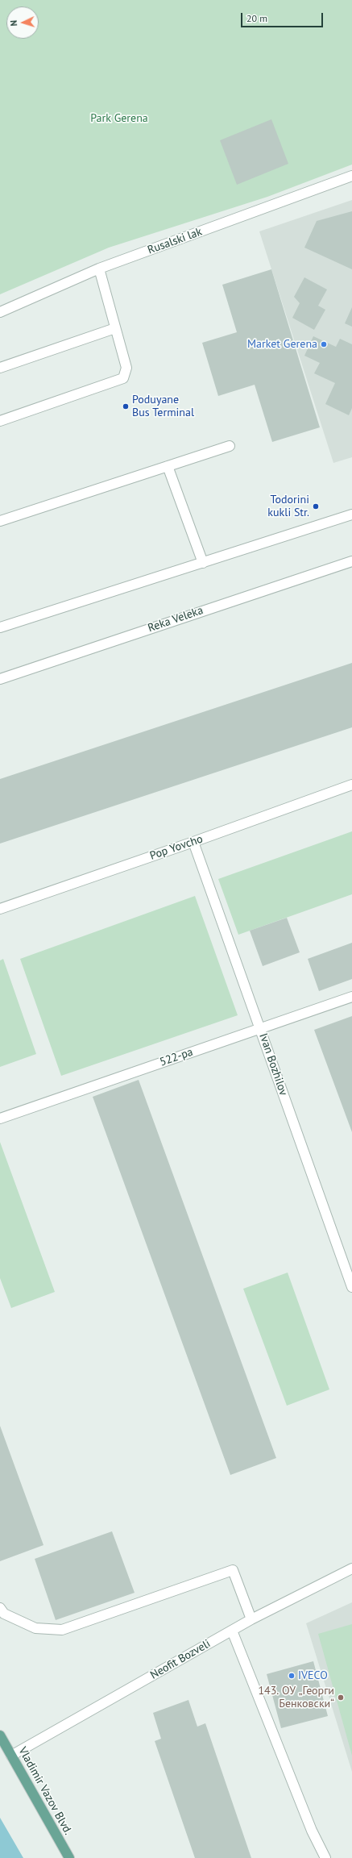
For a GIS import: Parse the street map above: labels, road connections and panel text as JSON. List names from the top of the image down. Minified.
{"streets":{"main road":["Vladimir Vazov Blvd."],"street":["Rusalski lak","Reka Veleka","Pop Yovcho","522-ра","Ivan Bozhilov","Neofit Bozveli"]},"crossings":[["Pop Yovcho","Ivan Bozhilov"],["522-ра","Ivan Bozhilov"],["Neofit Bozveli","Vladimir Vazov Blvd."]],"parks":["Park Gerena"],"places":["Market Gerena","Poduyane Bus Terminal","Todorini kukli Str.","IVECO","143. ОУ „Георги Бенковски“"],"scale_bar":"20 m","north":"left"}
